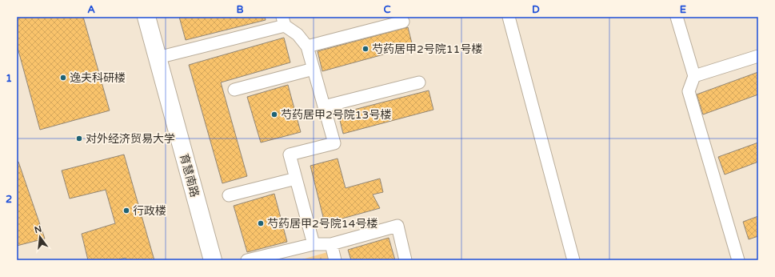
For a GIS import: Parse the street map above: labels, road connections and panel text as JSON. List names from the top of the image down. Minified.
{"streets":{"street":["育慧南路"]},"places":["芍药居甲2号院11号楼","逸夫科研楼","芍药居甲2号院13号楼","对外经济贸易大学","行政楼","芍药居甲2号院14号楼"],"north":"top","grid":{"columns":["A","B","C","D","E"],"rows":["1","2"]}}
